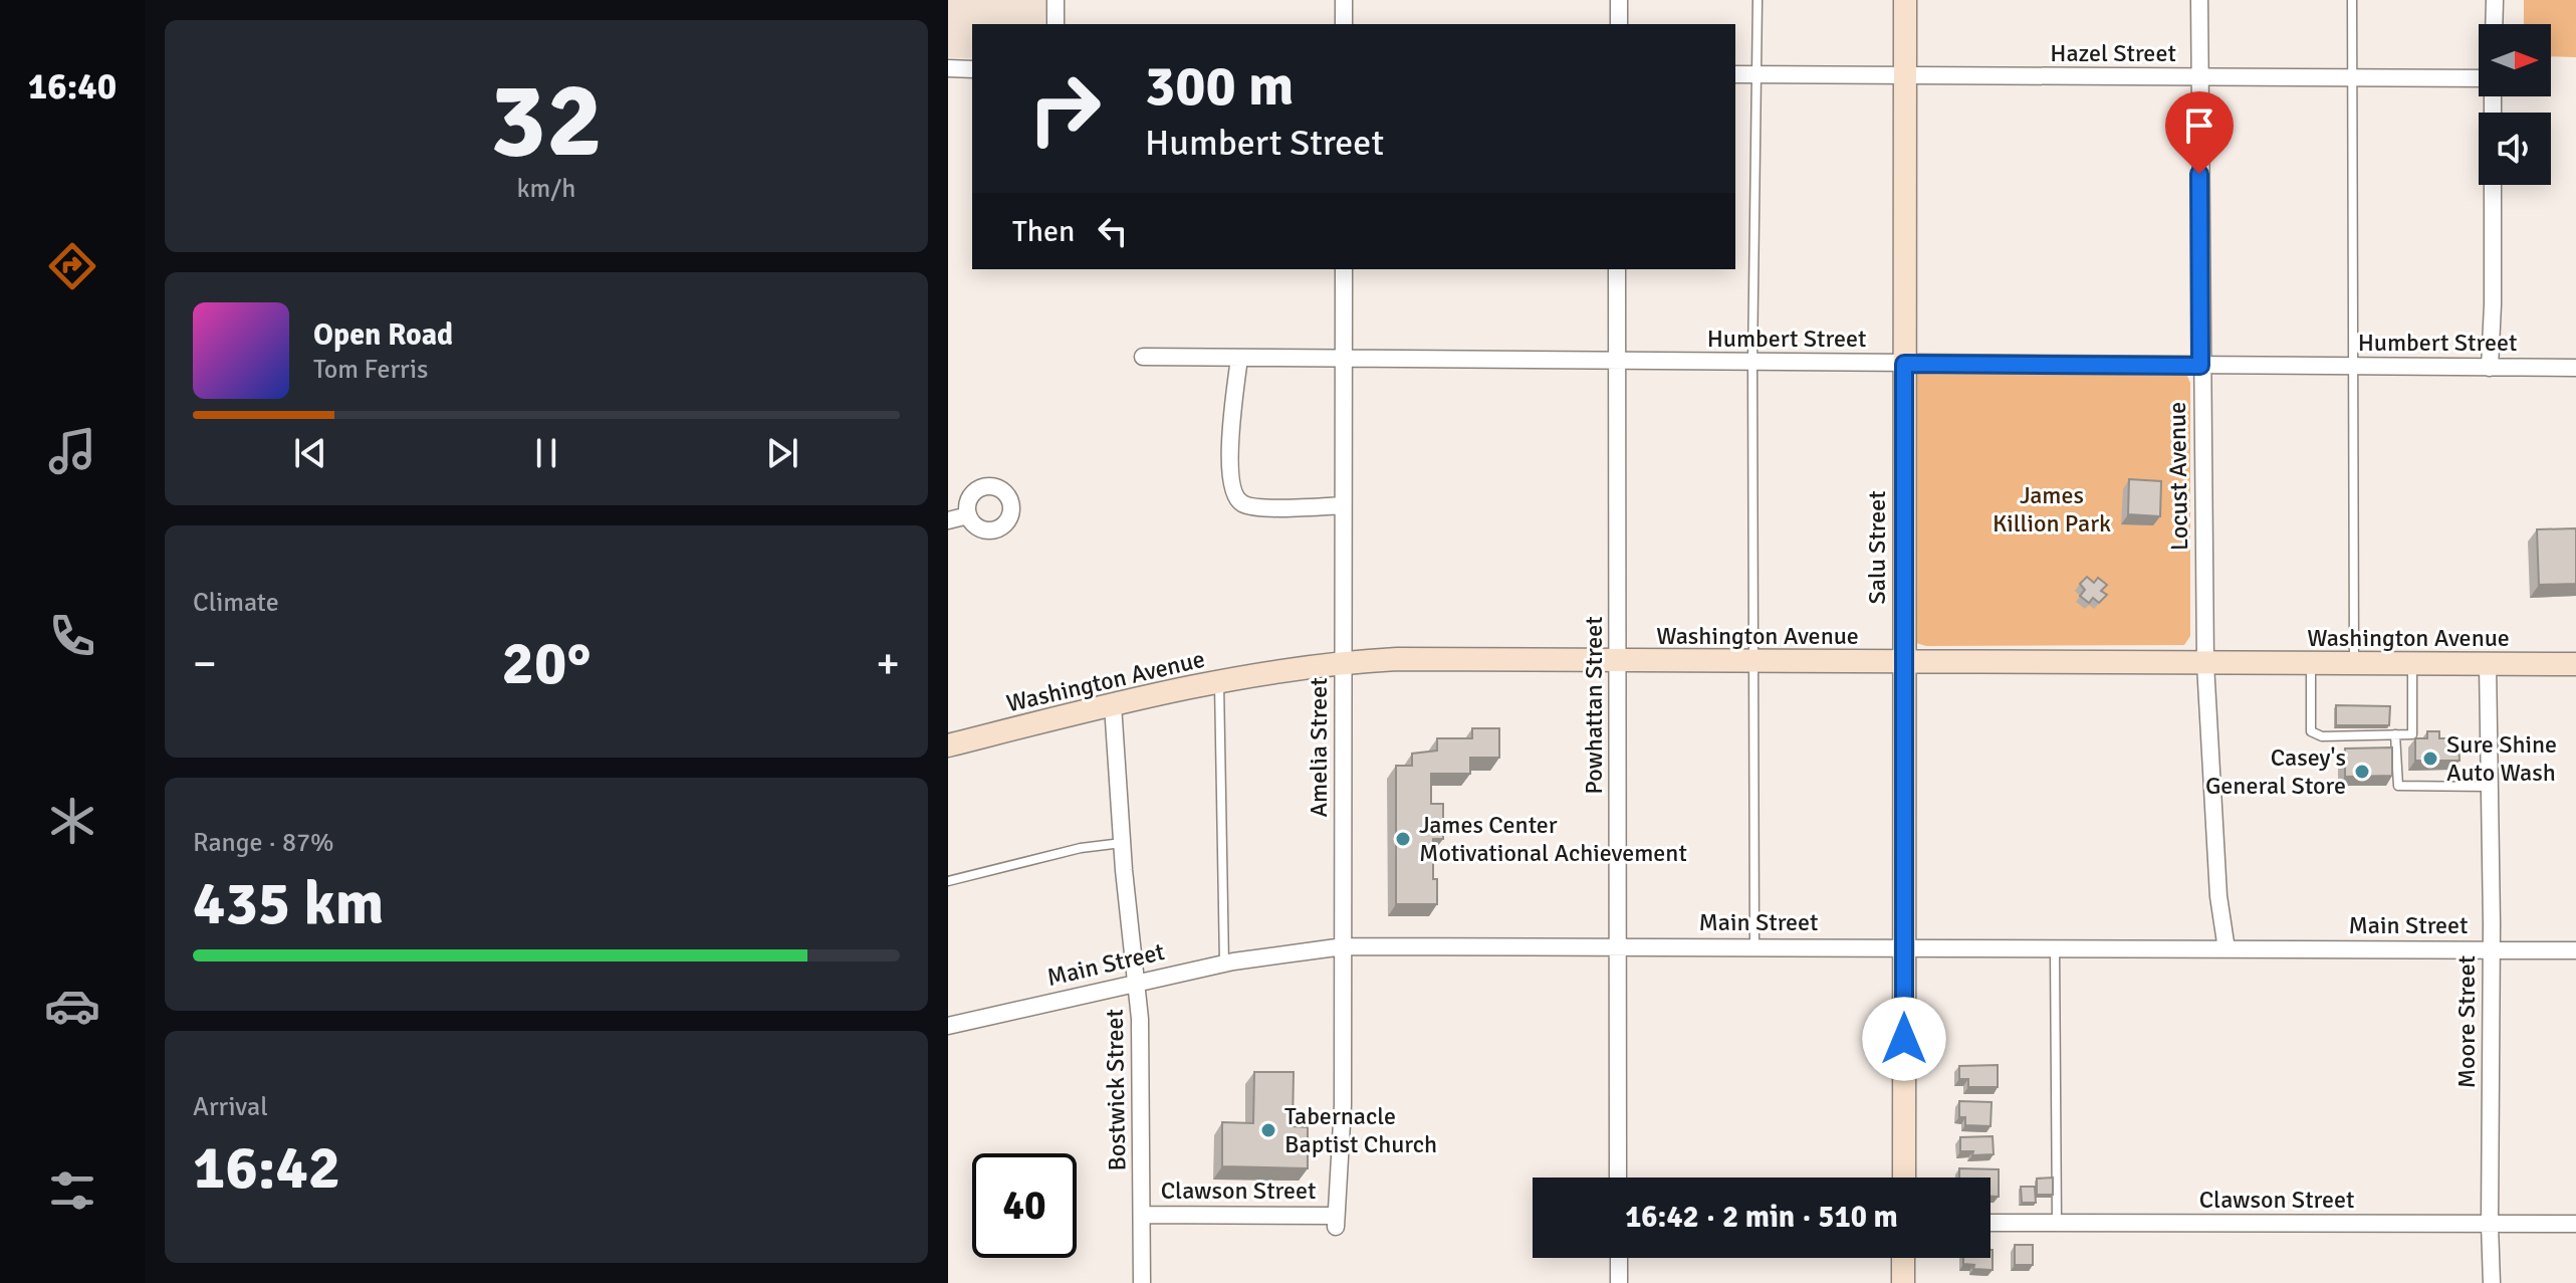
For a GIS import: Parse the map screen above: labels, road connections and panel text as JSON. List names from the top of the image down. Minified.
{"streets":{"main road":["Salu Street","Washington Avenue"],"street":["Hazel Street","Humbert Street","Locust Avenue","Powhattan Street","Amelia Street","Main Street","Moore Street","Bostwick Street","Clawson Street"]},"crossings":[["Hazel Street","Locust Avenue"],["Hazel Street","Salu Street"],["Humbert Street","Locust Avenue"],["Humbert Street","Salu Street"],["Humbert Street","Powhattan Street"],["Humbert Street","Amelia Street"],["Locust Avenue","Washington Avenue"],["Locust Avenue","Main Street"],["Salu Street","Washington Avenue"],["Salu Street","Main Street"],["Washington Avenue","Powhattan Street"],["Washington Avenue","Amelia Street"],["Washington Avenue","Moore Street"],["Washington Avenue","Bostwick Street"],["Powhattan Street","Main Street"],["Amelia Street","Main Street"],["Amelia Street","Clawson Street"],["Main Street","Moore Street"],["Main Street","Bostwick Street"],["Moore Street","Clawson Street"],["Bostwick Street","Clawson Street"]],"parks":["James Killion Park"],"places":["Sure Shine Auto Wash","Casey's General Store","James Center Motivational Achievement","Tabernacle Baptist Church"],"north":"right","page":{"tabs":"16:40","tile":[["32","km/h"],"Climate",["Range · 87%","435 km"],["Arrival","16:42"]],"turn":["300 m","Humbert Street"],"then":"Then","song":["Open Road","Tom Ferris"],"heat":["−","20°","+"],"limit":"40","trip":"16:42 · 2 min · 510 m"}}
